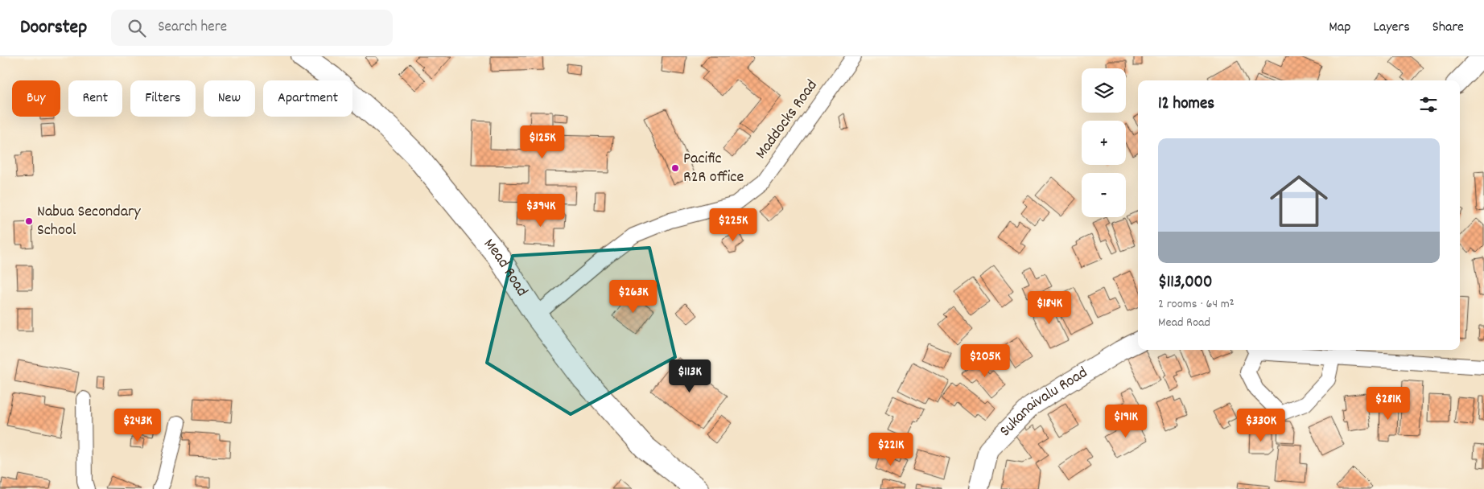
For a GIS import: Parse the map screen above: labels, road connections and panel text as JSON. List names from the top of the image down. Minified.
{"streets":{"main road":["Mead Road","Sukanaivalu Road"],"street":["Maddocks Road"]},"crossings":[["Maddocks Road","Mead Road"]],"places":["Pacific R2R office","Nabua Secondary School"],"page":{"header":"Doorstep","search":"Search here","nav":["Map","Layers","Share"],"map_buttons":["+","−"],"chip":["Buy","Rent","Filters","New","Apartment"],"heading":"12 homes","price":["$125K","$394K","$225K","$263K","$184K","$205K","$113K","$281K","$191K","$243K","$330K","$221K"],"list":[{"name":"$113,000","note":"2 rooms · 64 m² · Mead Road"}]}}
